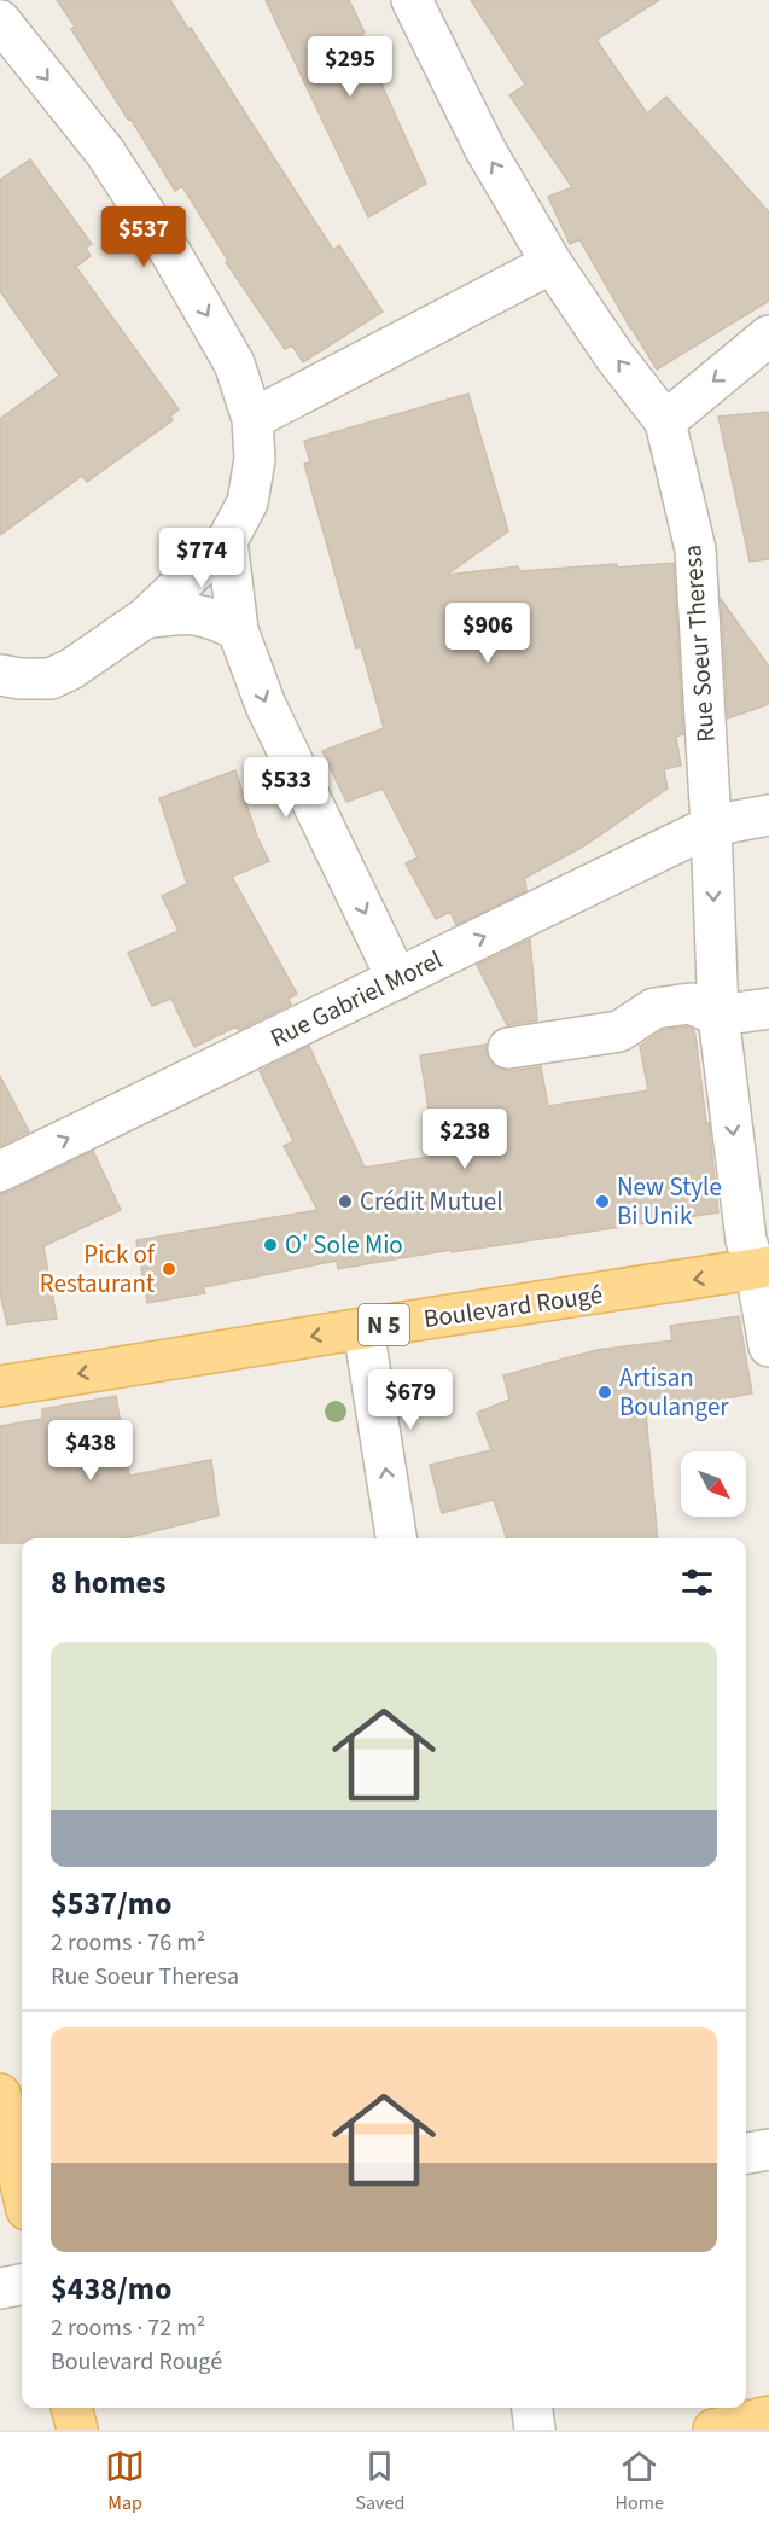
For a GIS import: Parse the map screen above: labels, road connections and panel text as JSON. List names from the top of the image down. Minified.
{"streets":{"main road":["Boulevard Rougé","N 5"],"street":["Rue Soeur Theresa","Rue Gabriel Morel"]},"crossings":[["Rue Soeur Theresa","Rue Gabriel Morel"],["Rue Soeur Theresa","Boulevard Rougé"]],"one_way":["Boulevard Rougé"],"places":["Crédit Mutuel","New Style Bi Unik","O' Sole Mio","Pick of Restaurant","Artisan Boulanger"],"north":"bottom right","page":{"price":["$295","$537","$774","$906","$533","$238","$679","$438"],"heading":"8 homes","list":[{"name":"$537/mo","note":"2 rooms · 76 m² · Rue Soeur Theresa"},{"name":"$438/mo","note":"2 rooms · 72 m² · Boulevard Rougé"}],"tabs":["Map","Saved","Home"]}}
